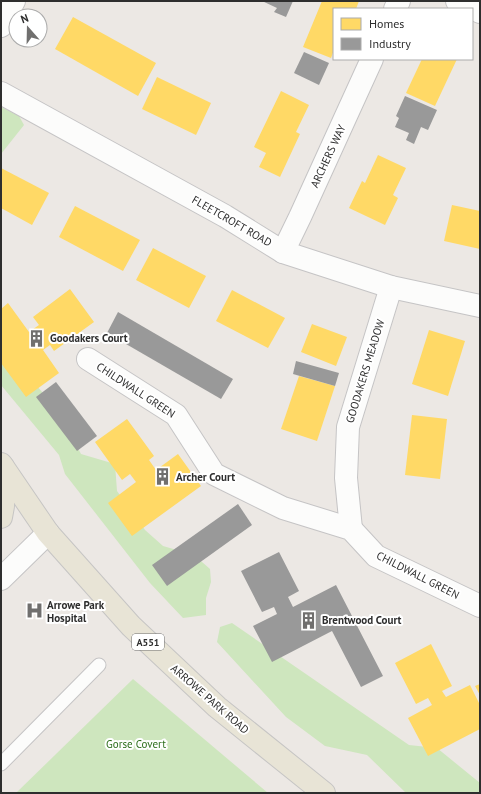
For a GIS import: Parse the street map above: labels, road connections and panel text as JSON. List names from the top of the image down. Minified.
{"streets":{"main road":["A551","ARROWE PARK ROAD"],"street":["ARCHERS WAY","FLEETCROFT ROAD","GOODAKERS MEADOW","CHILDWALL GREEN"]},"crossings":[["ARCHERS WAY","FLEETCROFT ROAD"],["FLEETCROFT ROAD","GOODAKERS MEADOW"],["GOODAKERS MEADOW","CHILDWALL GREEN"]],"parks":["Gorse Covert"],"places":{"building":["Goodakers Court","Archer Court","Brentwood Court"],"hospital":["Arrowe Park Hospital"]},"legend":["Homes","Industry"],"north":"top"}
